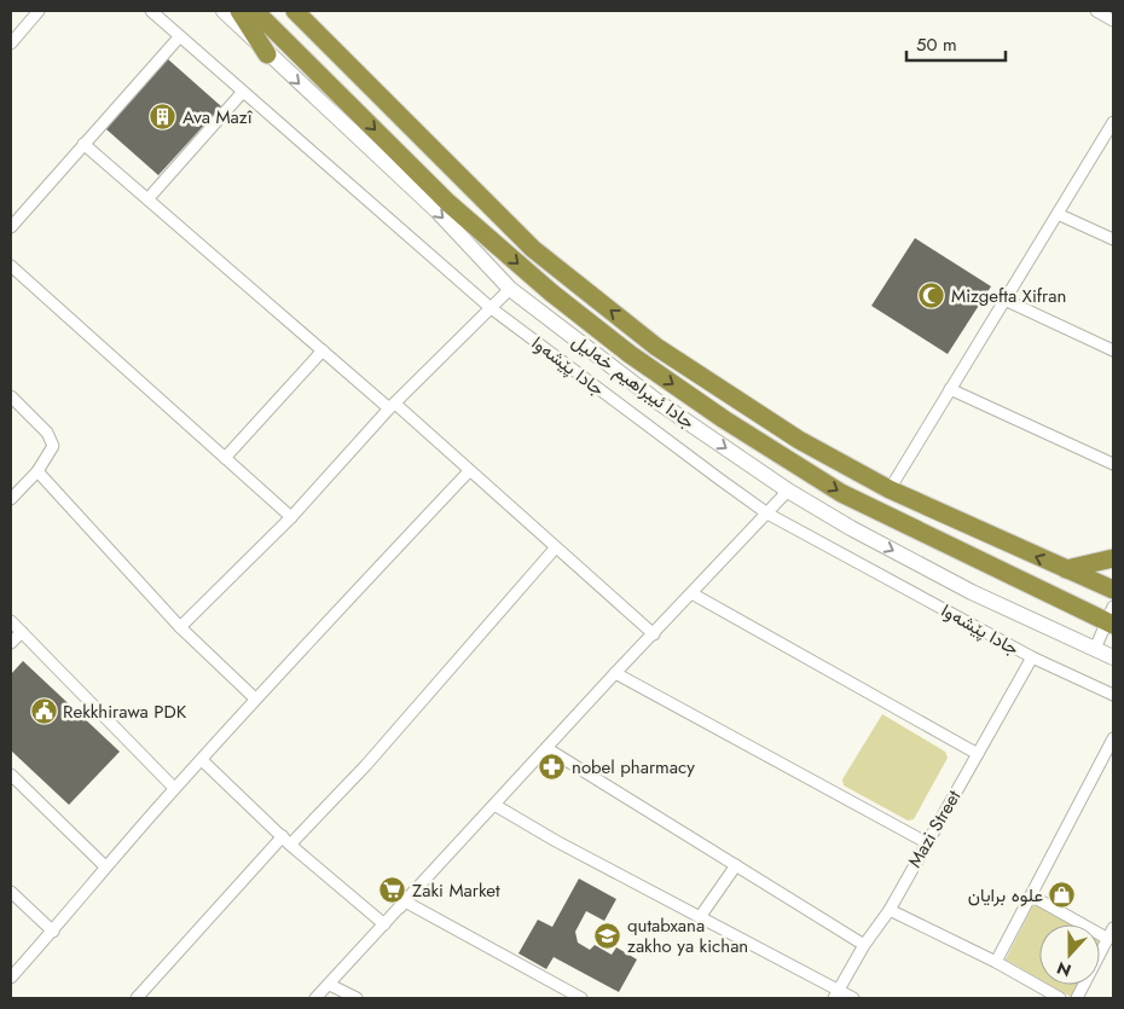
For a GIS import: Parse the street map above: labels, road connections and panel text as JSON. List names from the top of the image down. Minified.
{"streets":{"highway":["جادا ئیبراهیم خەلیل"],"street":["جادا پێشەوا","Mazi Street"]},"crossings":[["جادا پێشەوا","Mazi Street"]],"one_way":["جادا ئیبراهیم خەلیل"],"places":{"building":["Ava Mazî"],"mosque":["Mizgefta Xifran"],"public building":["Rekkhirawa PDK"],"pharmacy":["nobel pharmacy"],"supermarket":["Zaki Market"],"shop":["علوه برايان"],"school or university":["qutabxana zakho ya kichan"]},"scale_bar":"50 m","north":"bottom"}
